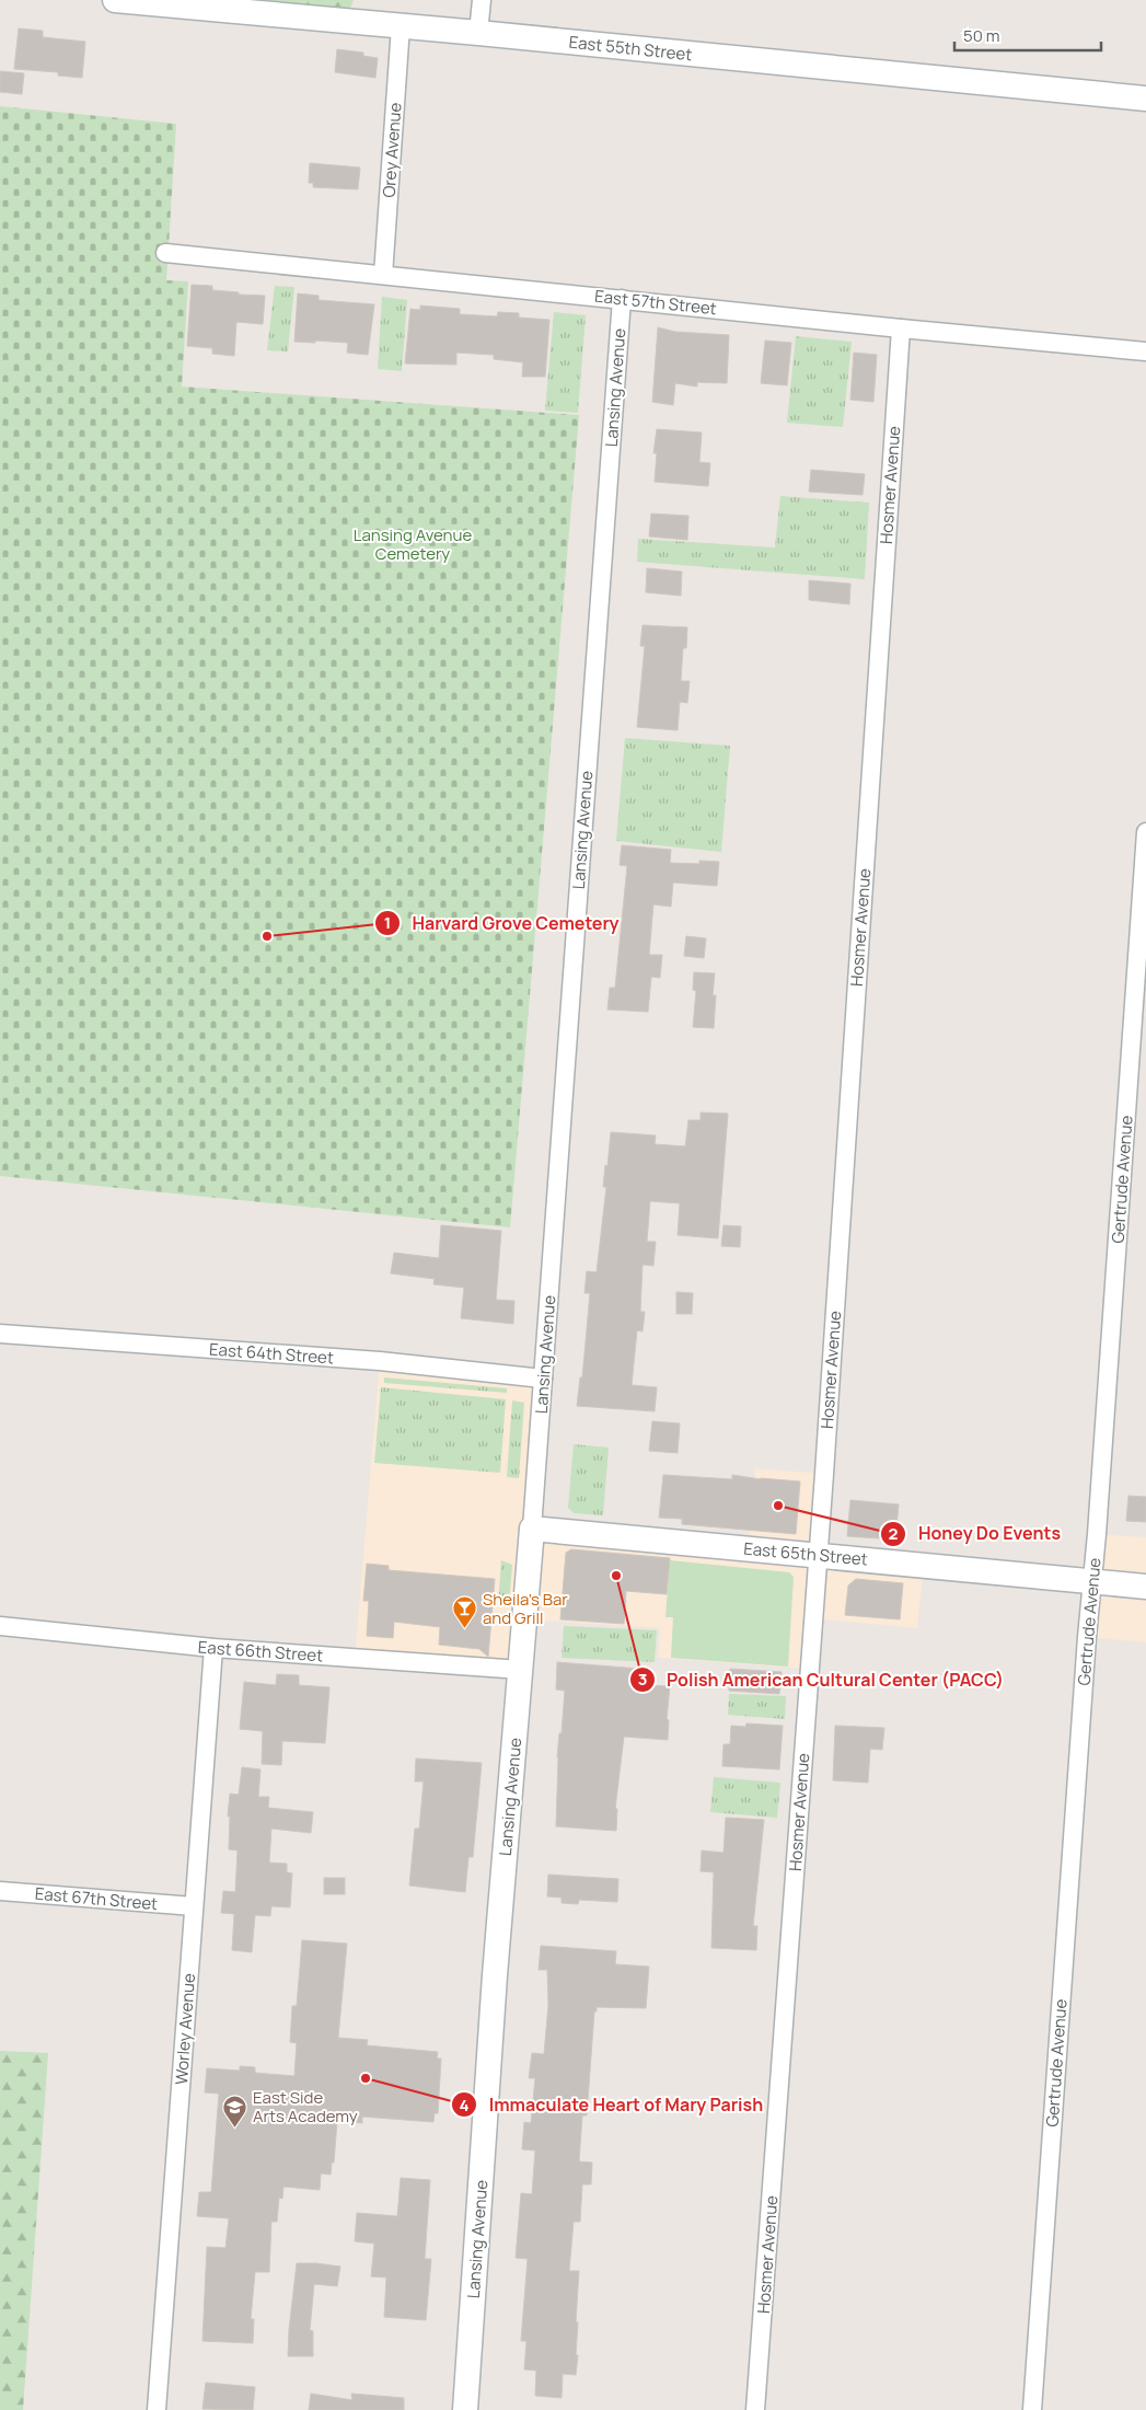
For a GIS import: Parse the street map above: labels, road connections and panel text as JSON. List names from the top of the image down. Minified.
{"streets":{"street":["East 55th Street","Orey Avenue","East 57th Street","Lansing Avenue","Hosmer Avenue","Gertrude Avenue","East 64th Street","East 65th Street","East 66th Street","East 67th Street","Worley Avenue"]},"crossings":[["East 55th Street","Orey Avenue"],["Orey Avenue","East 57th Street"],["East 57th Street","Lansing Avenue"],["East 57th Street","Hosmer Avenue"],["Lansing Avenue","East 64th Street"],["Lansing Avenue","East 65th Street"],["Lansing Avenue","East 66th Street"],["Hosmer Avenue","East 65th Street"],["Gertrude Avenue","East 65th Street"],["East 66th Street","Worley Avenue"],["East 67th Street","Worley Avenue"]],"parks":["Lansing Avenue Cemetery"],"places":{"other":["Harvard Grove Cemetery","Honey Do Events","Polish American Cultural Center (PACC)","Immaculate Heart of Mary Parish"],"bar":["Sheila's Bar and Grill"],"school or university":["East Side Arts Academy"]},"scale_bar":"50 m"}
